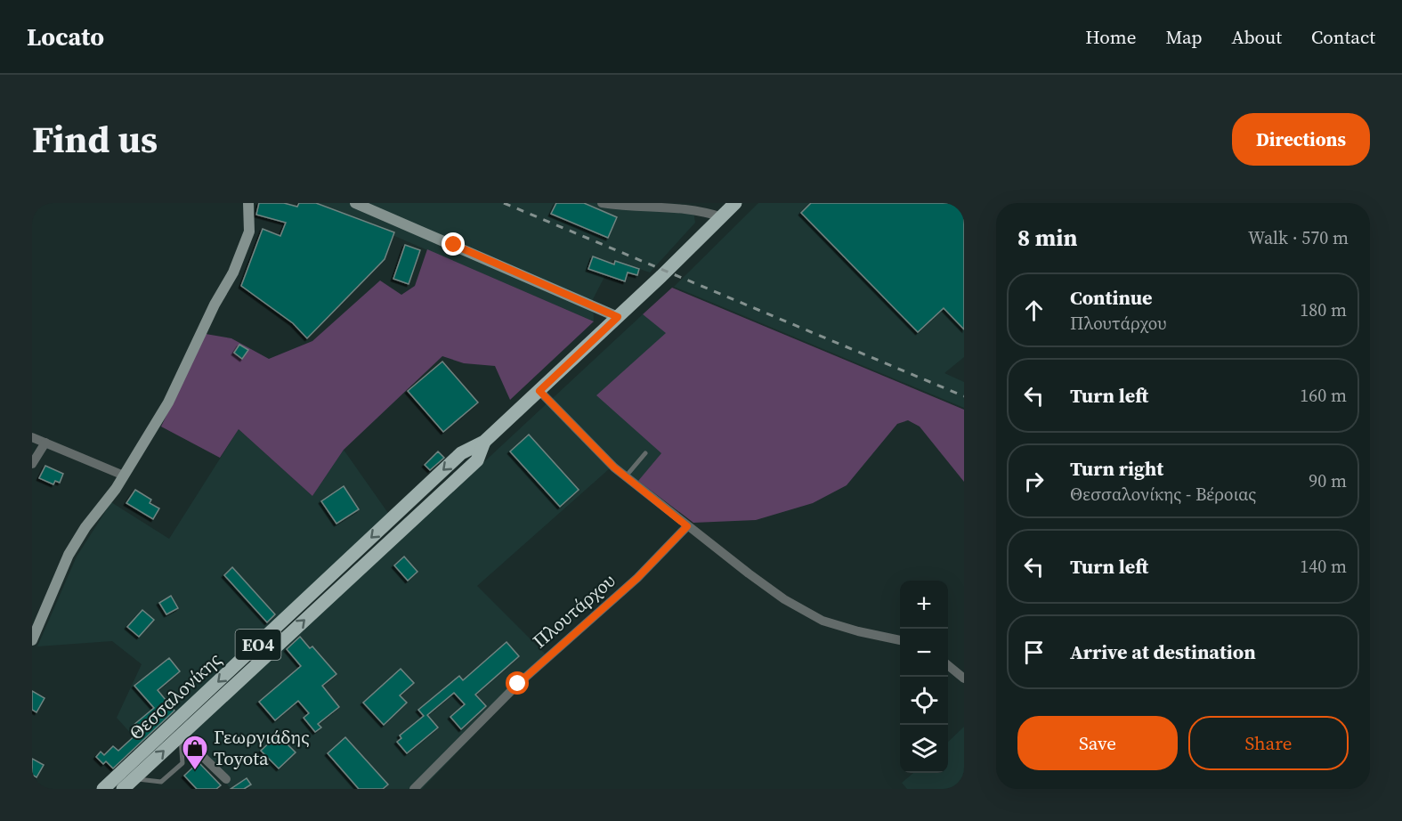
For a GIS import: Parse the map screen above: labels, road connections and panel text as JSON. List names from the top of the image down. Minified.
{"streets":{"main road":["ΕΟ4","Θεσσαλονίκης"],"street":["Πλουτάρχου"]},"crossings":[["ΕΟ4","Θεσσαλονίκης"]],"places":{"shop":["Γεωργιάδης Toyota"]},"page":{"header":"Locato","nav":["Home","Map","About","Contact"],"title":"Find us","buttons":["Directions",["Save","Share"]],"heading":["8 min","Walk · 570 m"],"list":[["Continue","Πλουτάρχου","180 m"],["Turn left","160 m"],["Turn right","Θεσσαλονίκης - Βέροιας","90 m"],["Turn left","140 m"],"Arrive at destination"],"map_buttons":["+","−"]}}
